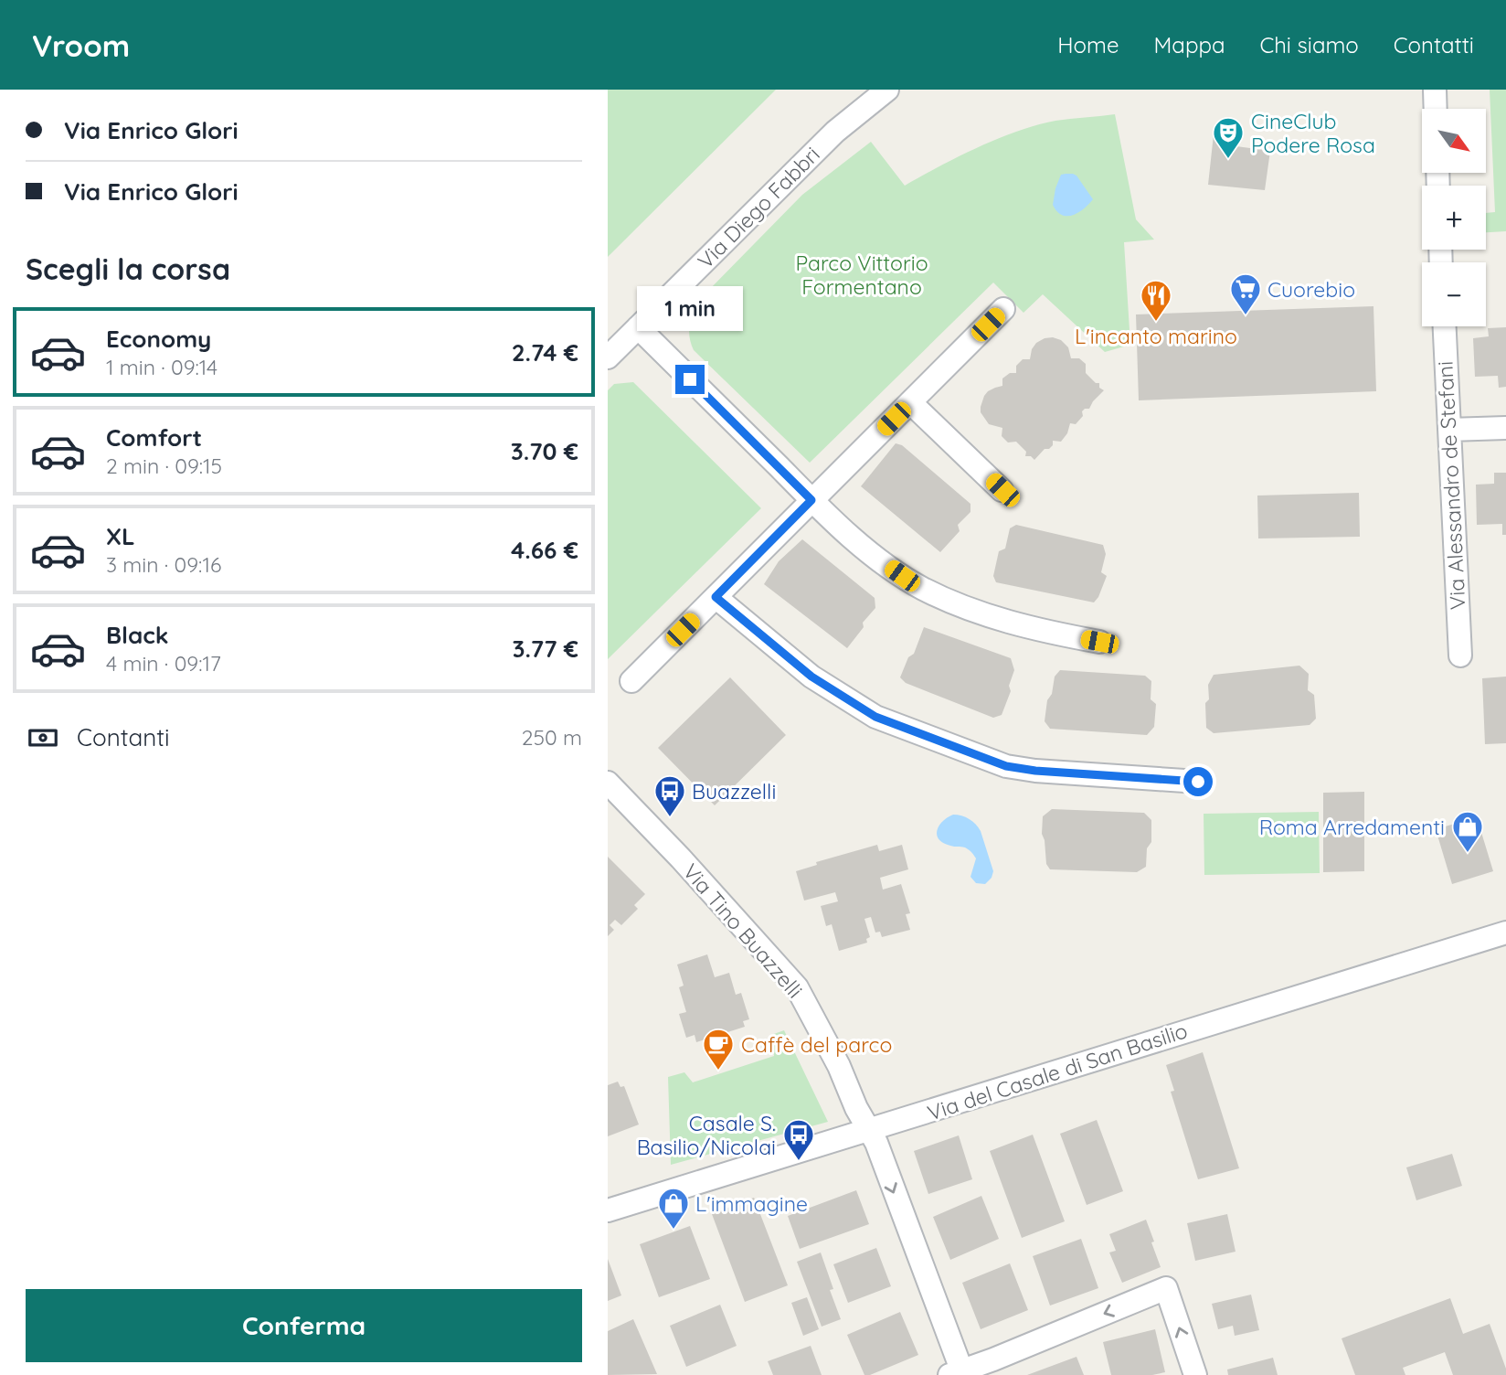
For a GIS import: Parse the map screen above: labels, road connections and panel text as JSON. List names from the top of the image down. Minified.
{"streets":{"street":["Via Diego Fabbri","Via Alessandro de Stefani","Via Tino Buazzelli","Via del Casale di San Basilio"]},"crossings":[["Via Tino Buazzelli","Via del Casale di San Basilio"]],"one_way":["Via Tino Buazzelli"],"parks":["Parco Vittorio Formentano"],"places":{"theatre":["CineClub Podere Rosa"],"supermarket":["Cuorebio"],"restaurant":["L'incanto marino"],"bus stop":["Buazzelli","Casale S. Basilio/Nicolai"],"shop":["Roma Arredamenti","L'immagine"],"cafe":["Caffè del parco"]},"north":"bottom right","page":{"header":"Vroom","nav":["Home","Mappa","Chi siamo","Contatti"],"banner":["Via Enrico Glori","Via Enrico Glori"],"map_buttons":["+","−"],"heading":"Scegli la corsa","bubble":"1 min","list":[{"name":"Economy","note":"1 min · 09:14","value":"2.74 €"},{"name":"Comfort","note":"2 min · 09:15","value":"3.70 €"},{"name":"XL","note":"3 min · 09:16","value":"4.66 €"},{"name":"Black","note":"4 min · 09:17","value":"3.77 €"}],"pay":["Contanti","250 m"],"buttons":"Conferma"}}
